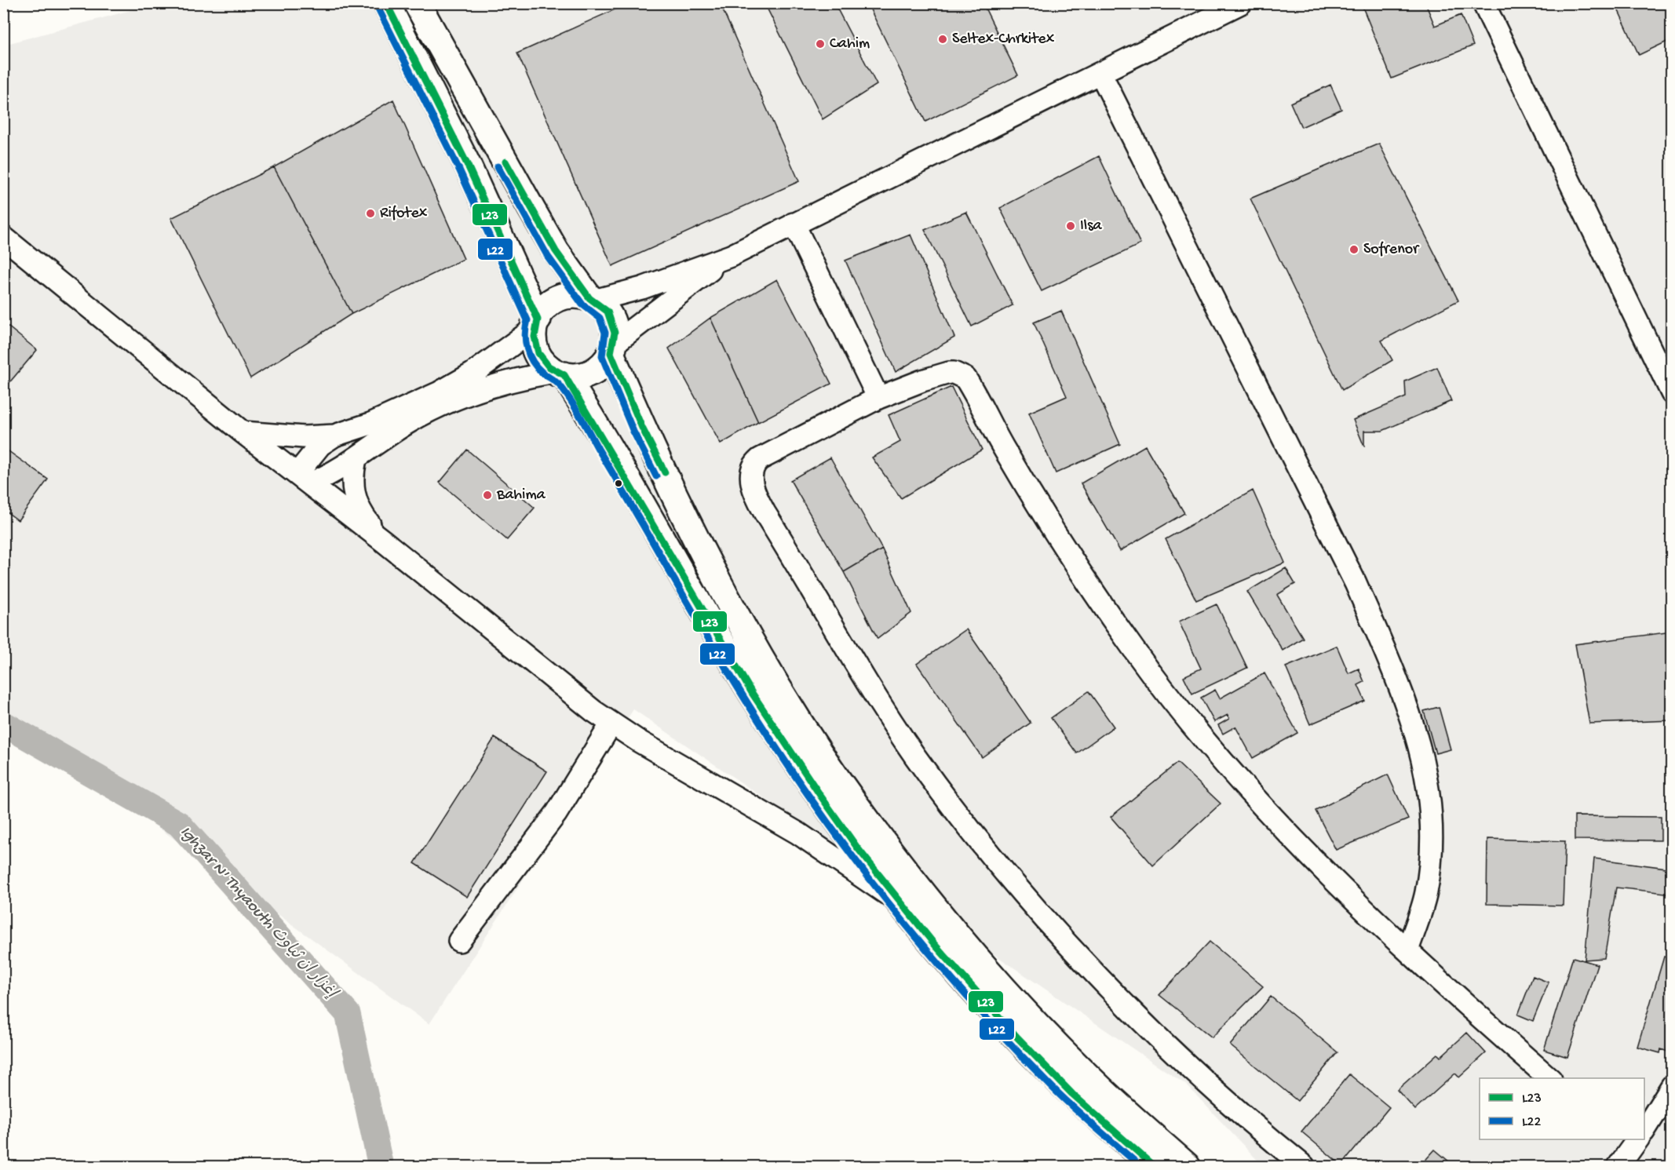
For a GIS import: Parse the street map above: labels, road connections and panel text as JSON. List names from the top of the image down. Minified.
{"water":["Ighzar N' Thyaouth إغزار ان ثياوث"],"places":["Seltex-Chrkitex","Cahim","Rifotex","Ilsa","Sofrenor","Bahima"],"lines":["transit line L23","transit line L22"],"legend":["L23","L22"]}
